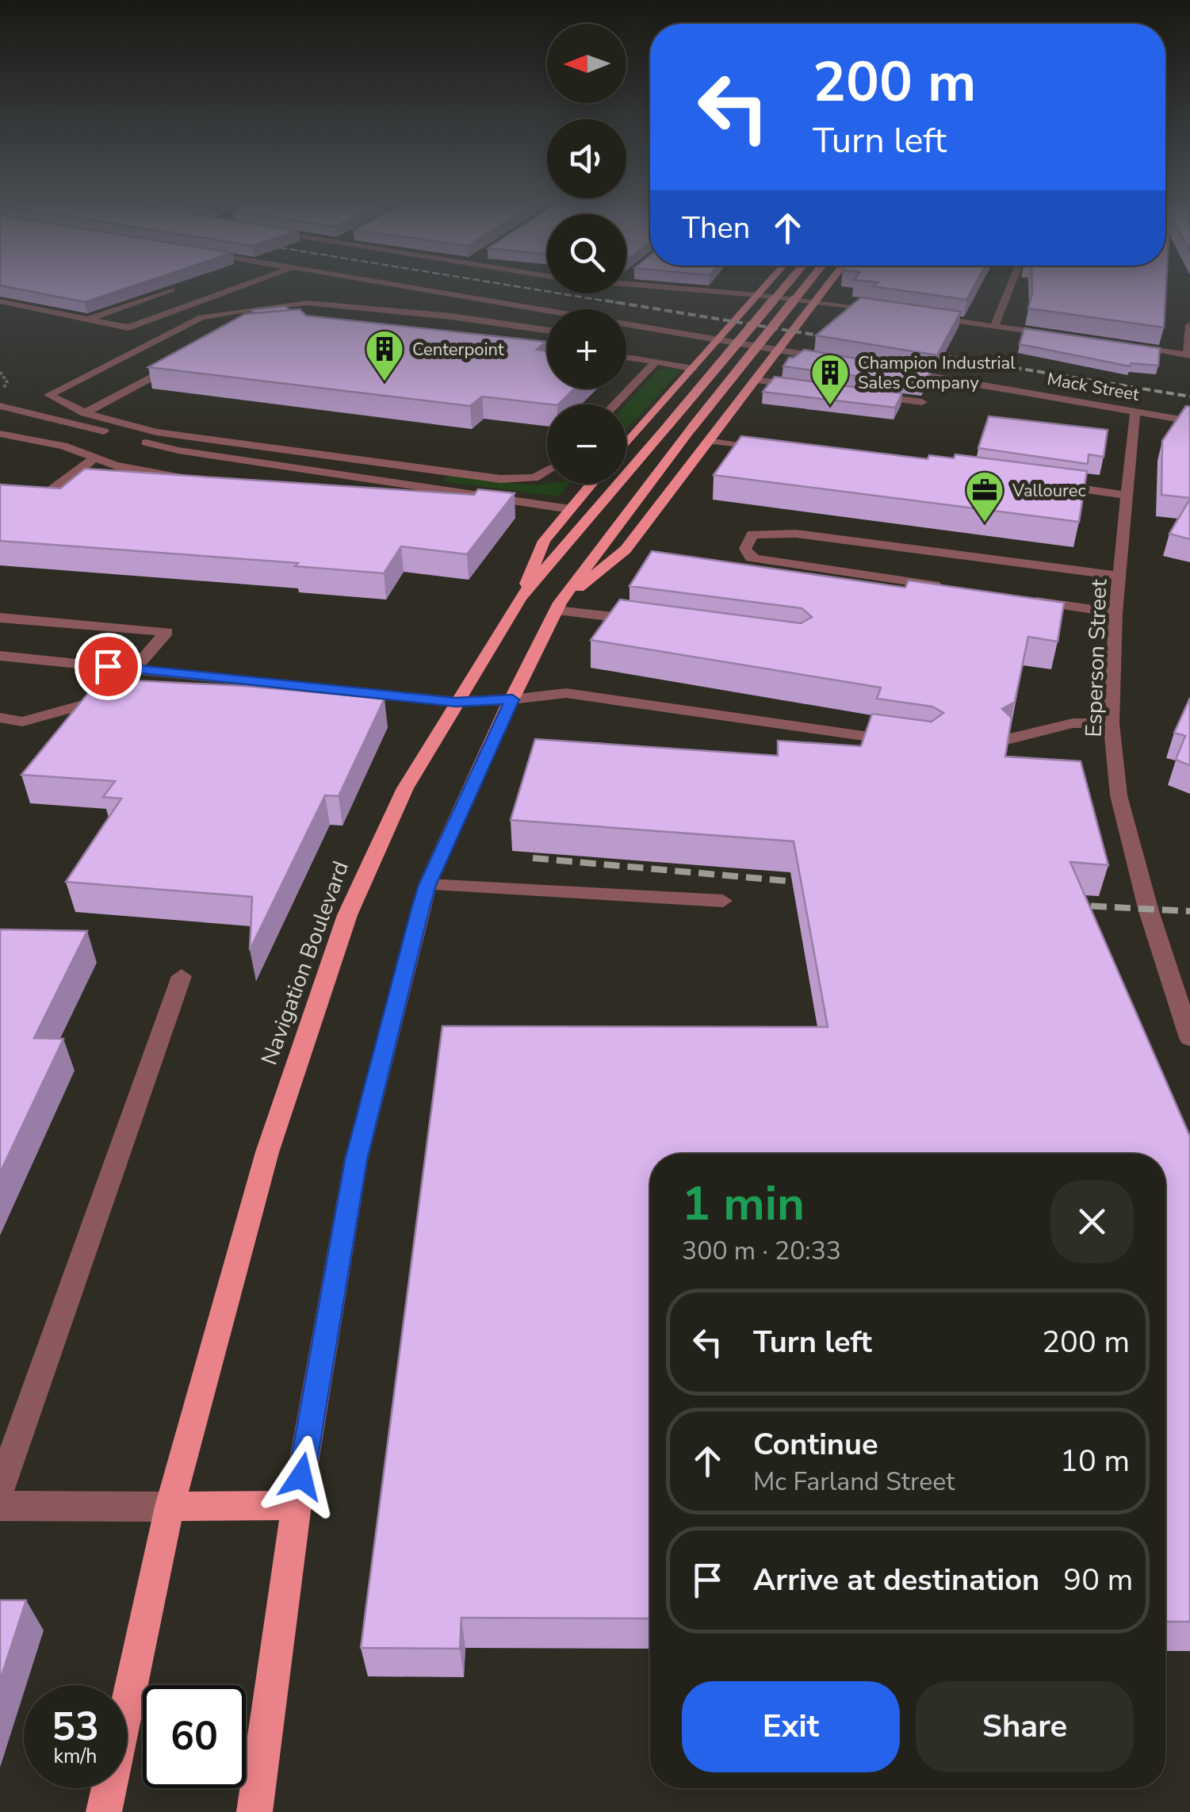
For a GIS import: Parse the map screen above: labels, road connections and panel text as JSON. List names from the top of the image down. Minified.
{"streets":{"main road":["Navigation Boulevard"],"street":["Mack Street","Esperson Street"]},"crossings":[["Mack Street","Esperson Street"]],"places":{"building":["Centerpoint","Champion Industrial Sales Company"],"office":["Vallourec"]},"north":"left","page":{"map_buttons":["+","−"],"turn":["200 m","Turn left"],"then":"Then","heading":["1 min","300 m · 20:33"],"list":[{"name":"Turn left","value":"200 m"},{"name":"Continue","note":"Mc Farland Street","value":"10 m"},{"name":"Arrive at destination","value":"90 m"}],"buttons":["Exit","Share"],"speed":"53 km/h","limit":"60"}}
